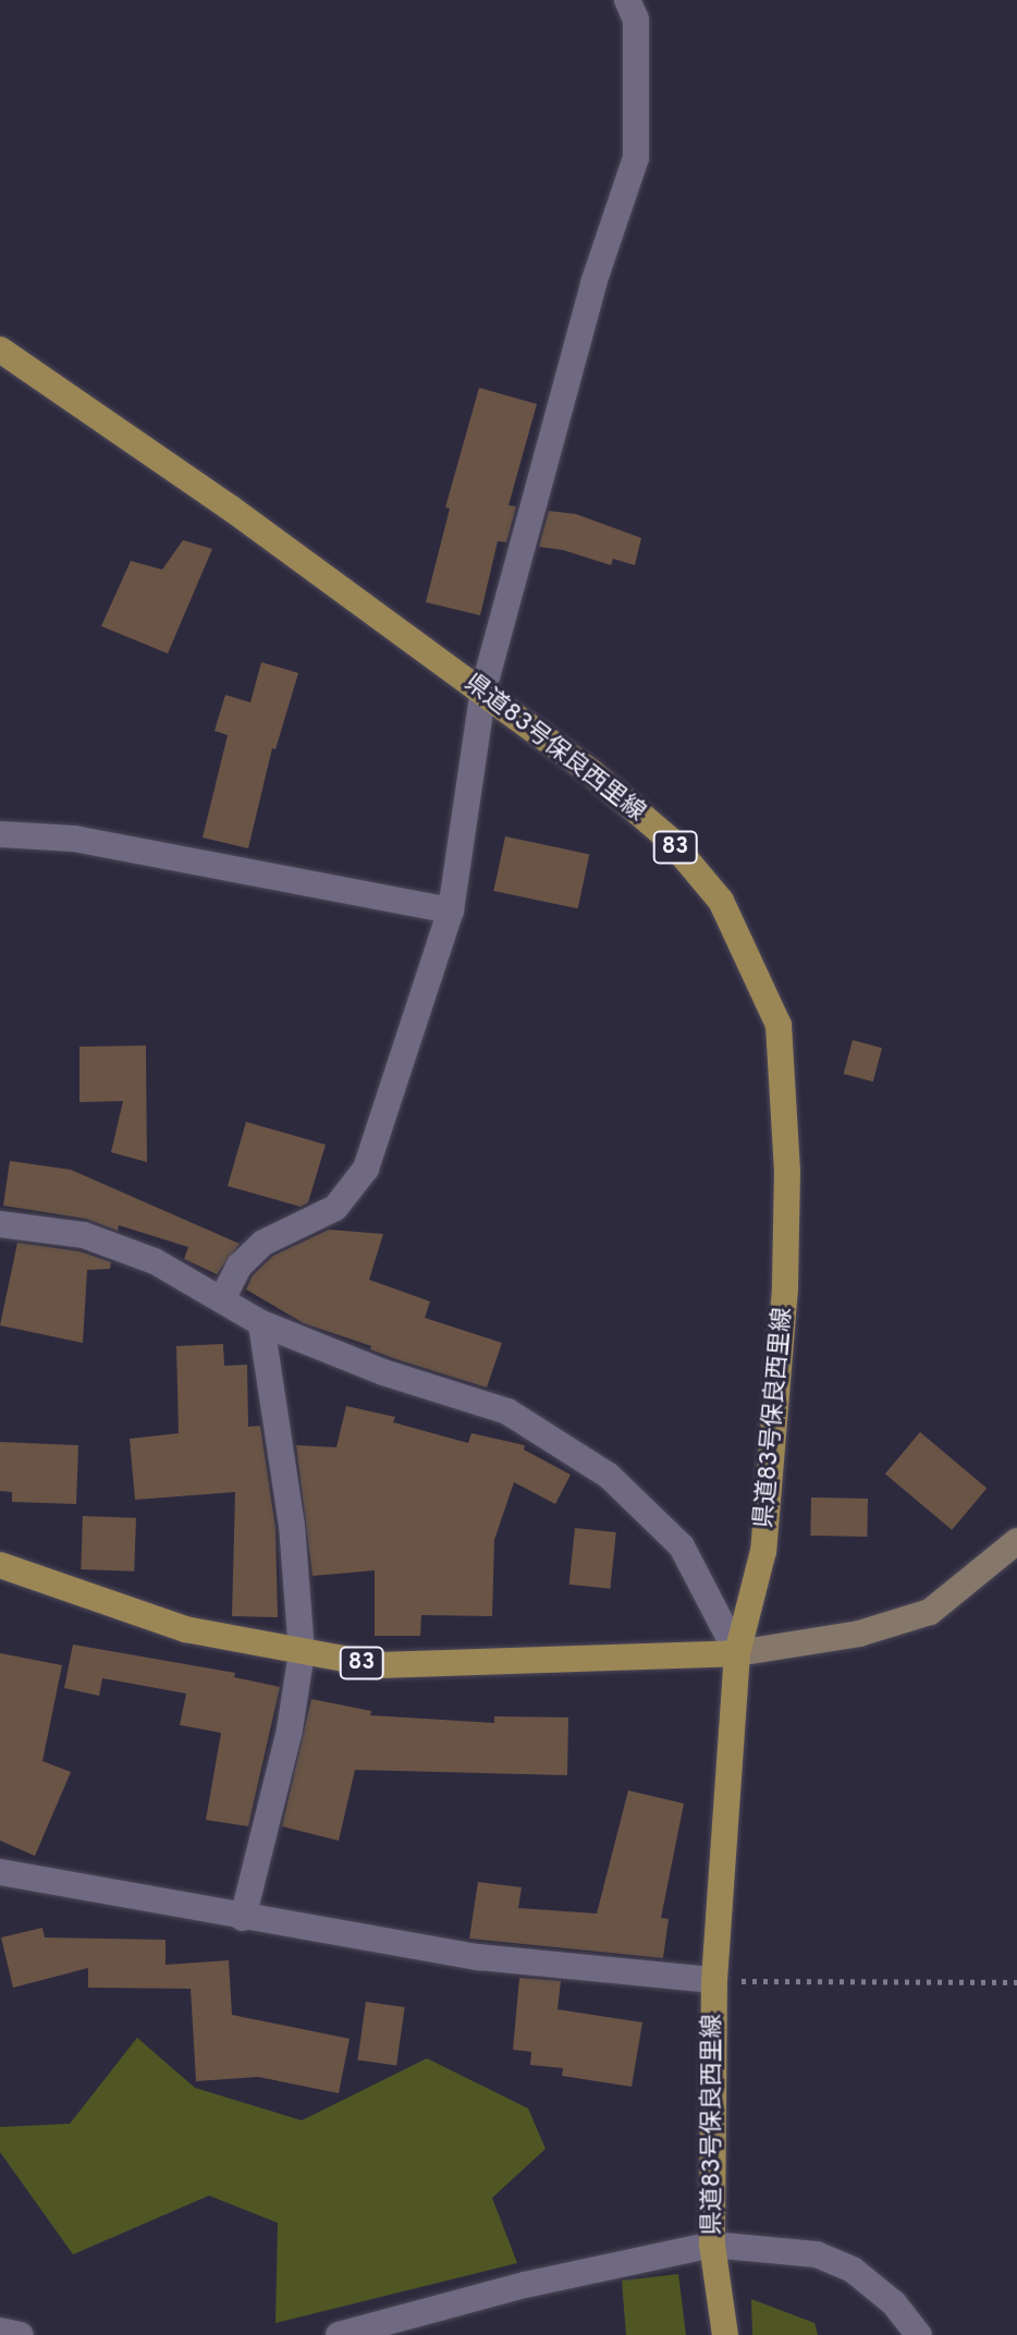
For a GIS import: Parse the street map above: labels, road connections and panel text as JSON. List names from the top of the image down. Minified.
{"streets":{"main road":["県道83号保良西里線","83"]},"crossings":[["県道83号保良西里線","83"]]}
